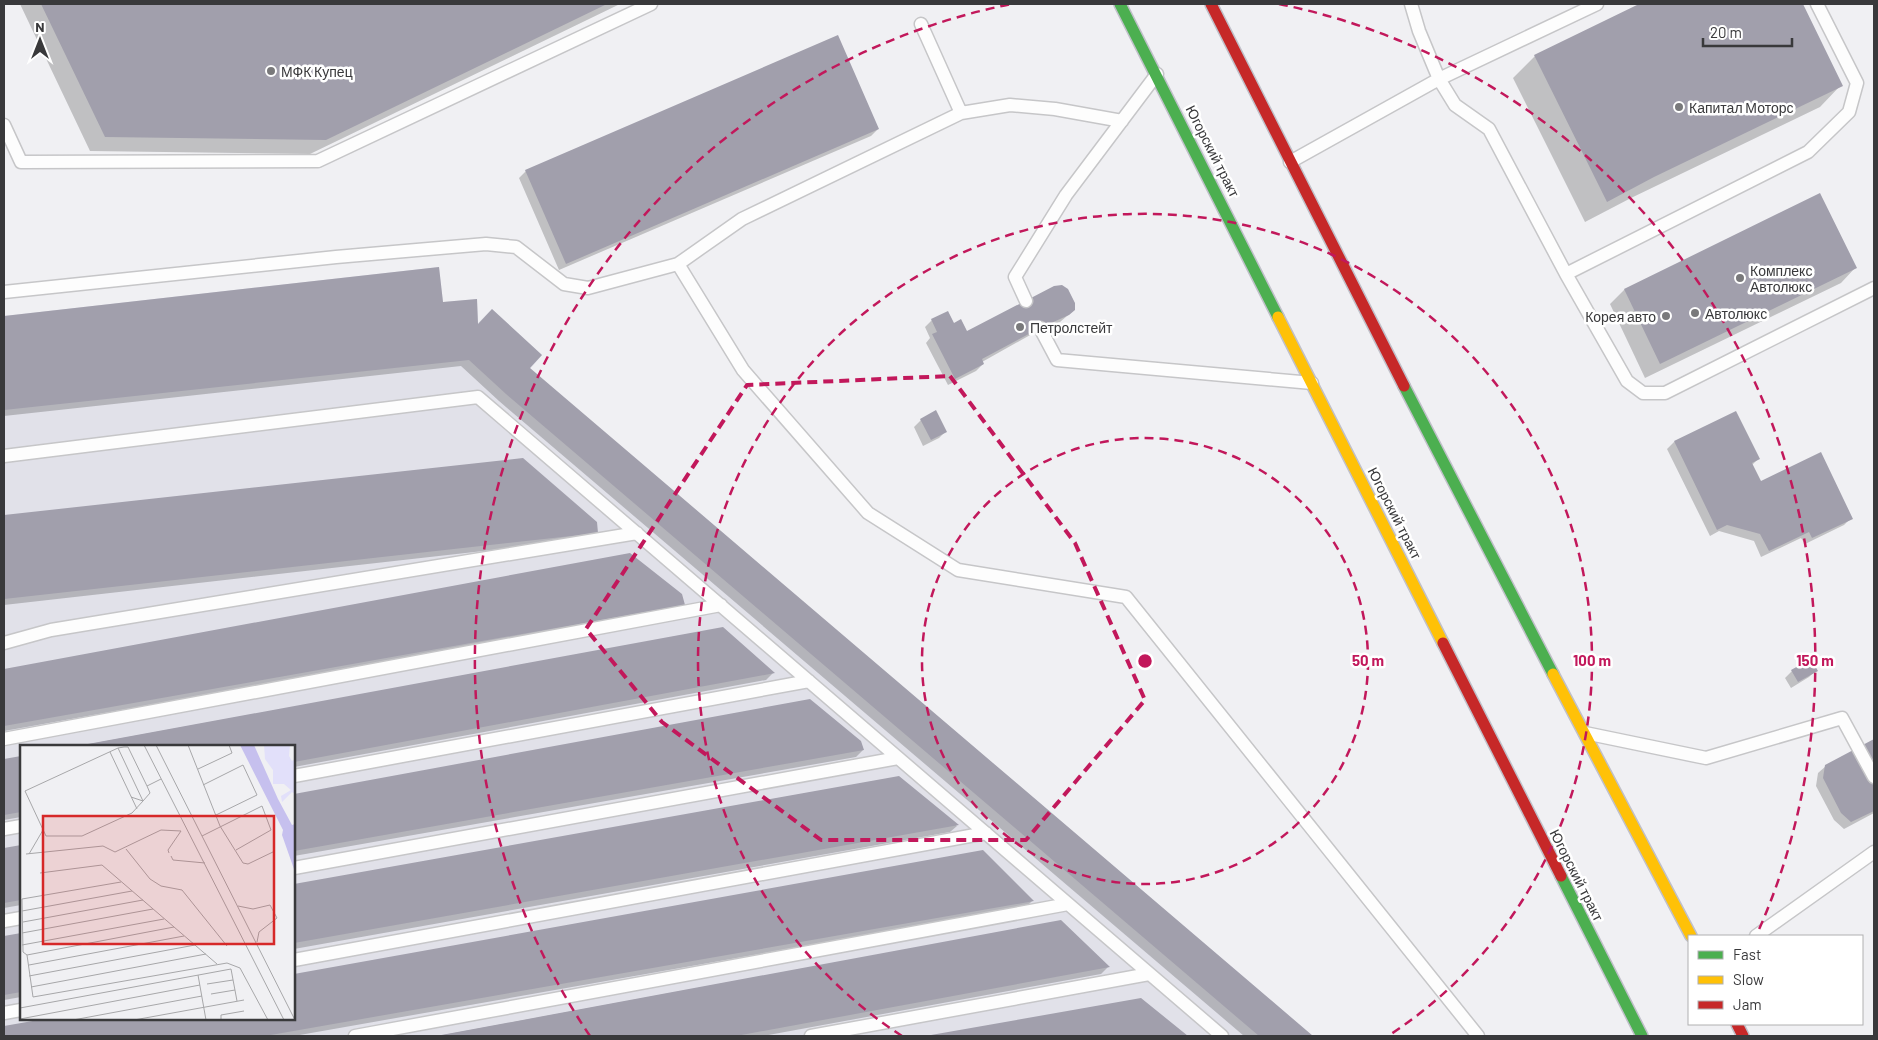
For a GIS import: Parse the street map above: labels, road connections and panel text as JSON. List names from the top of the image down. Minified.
{"streets":{"main road":["Югорский тракт"]},"places":["МФК Купец","Капитал Моторс","Комплекс Автолюкс","Автолюкс","Корея авто","Петролстейт"],"legend":["Fast","Slow","Jam"],"scale_bar":"20 m","north":"top","rings":["50 m","100 m","150 m"]}
